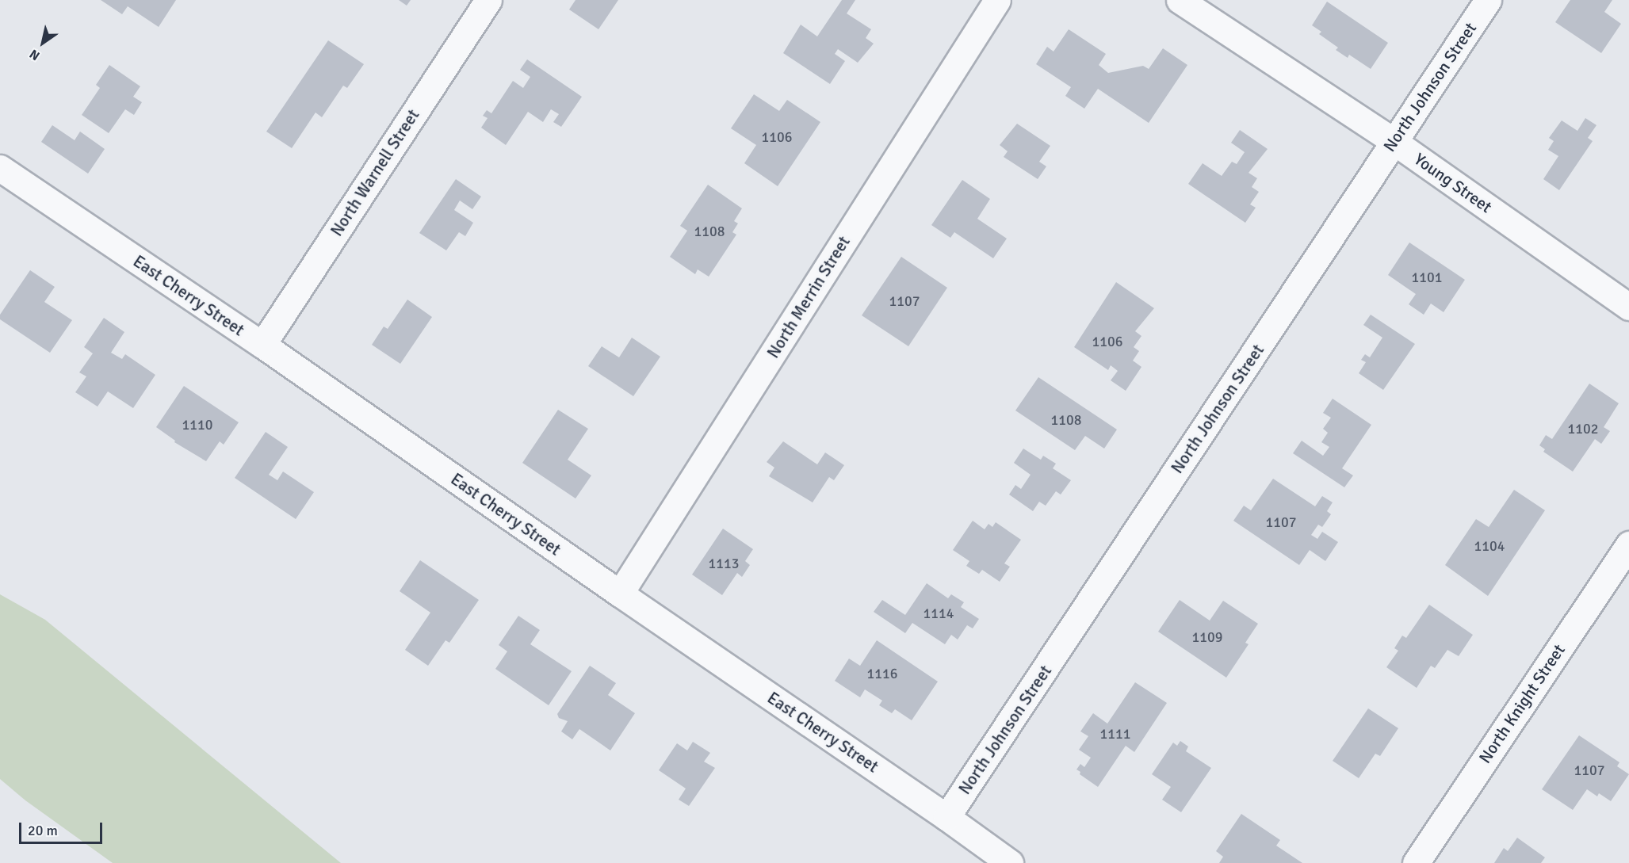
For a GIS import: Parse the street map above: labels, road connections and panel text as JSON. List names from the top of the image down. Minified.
{"streets":{"street":["North Johnson Street","North Warnell Street","Young Street","East Cherry Street","North Merrin Street","North Knight Street"]},"crossings":[["North Johnson Street","Young Street"],["North Johnson Street","East Cherry Street"],["North Warnell Street","East Cherry Street"],["East Cherry Street","North Merrin Street"]],"house_numbers":["1106","1108","1101","1107","1106","1108","1110","1102","1107","1104","1113","1114","1109","1116","1111","1107"],"scale_bar":"20 m","north":"bottom left"}
